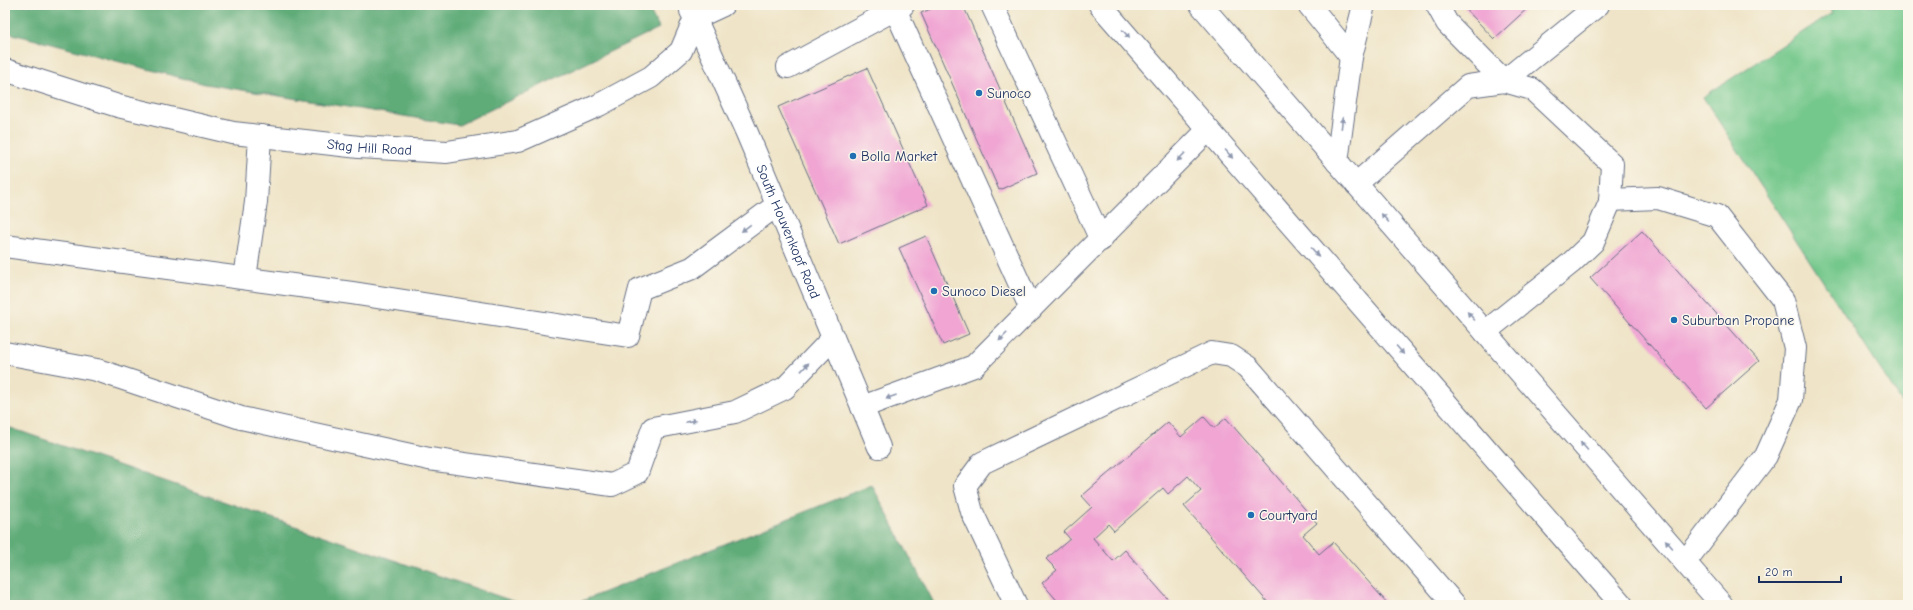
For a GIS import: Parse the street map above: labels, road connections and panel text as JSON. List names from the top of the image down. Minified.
{"streets":{"main road":["Stag Hill Road","South Houvenkopf Road"]},"crossings":[["Stag Hill Road","South Houvenkopf Road"]],"places":["Sunoco","Bolla Market","Sunoco Diesel","Suburban Propane","Courtyard"],"scale_bar":"20 m"}
